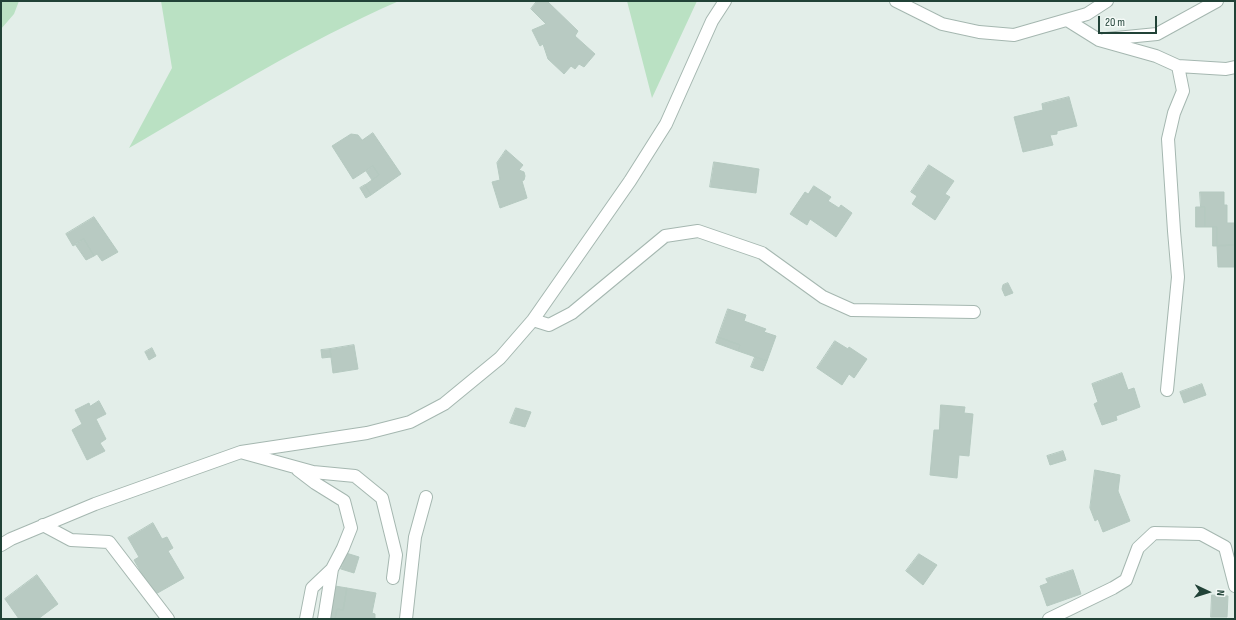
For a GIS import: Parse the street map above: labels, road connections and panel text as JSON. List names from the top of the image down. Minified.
{"scale_bar":"20 m","north":"right"}
